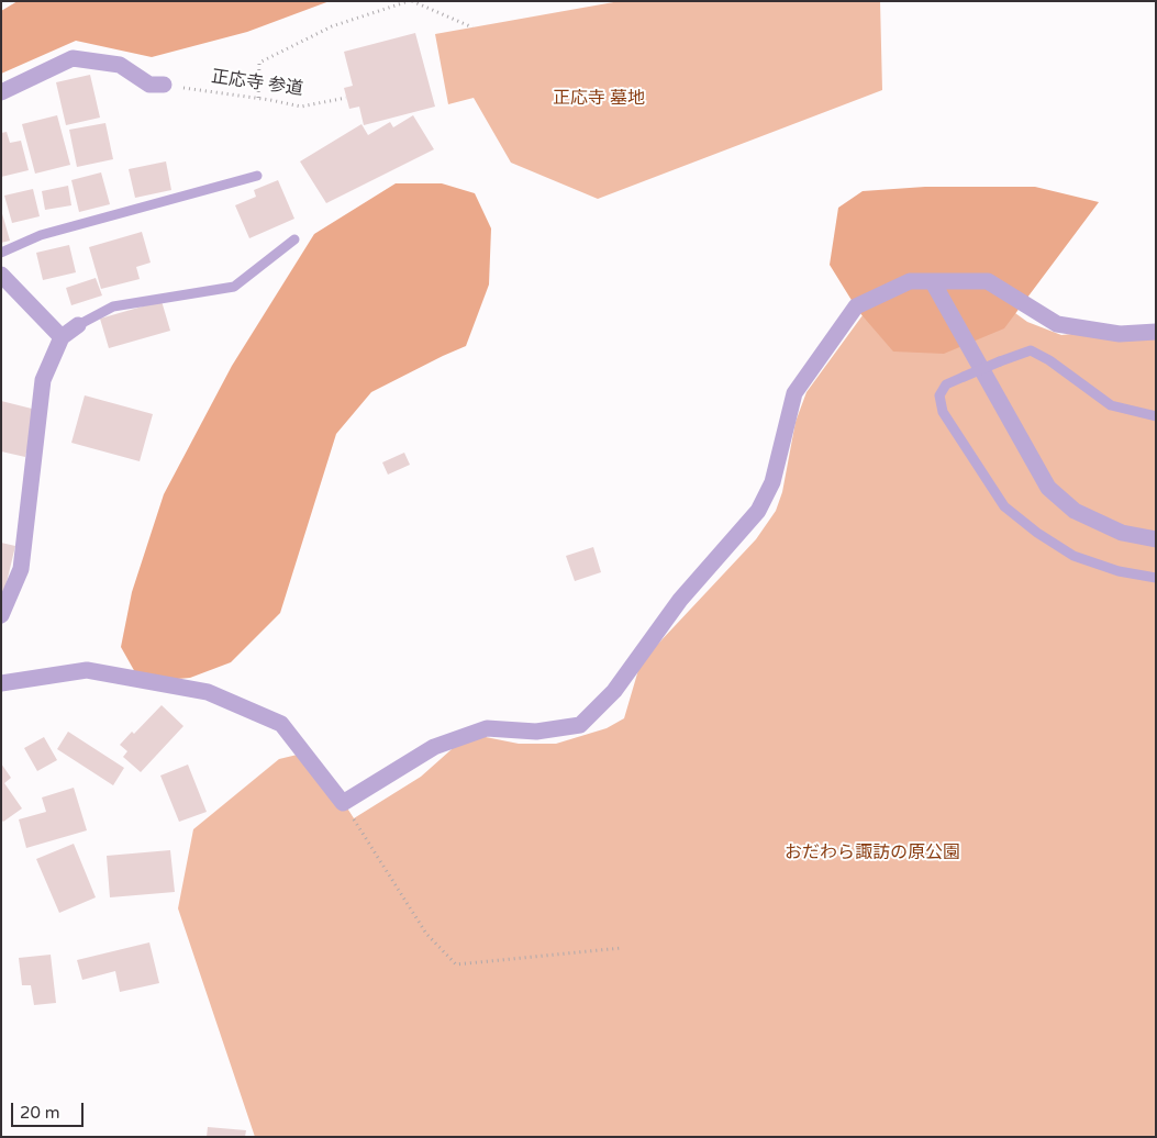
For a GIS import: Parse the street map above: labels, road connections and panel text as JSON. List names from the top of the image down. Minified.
{"streets":{"path":["正応寺 参道"]},"parks":["正応寺 墓地","おだわら諏訪の原公園"],"scale_bar":"20 m"}
